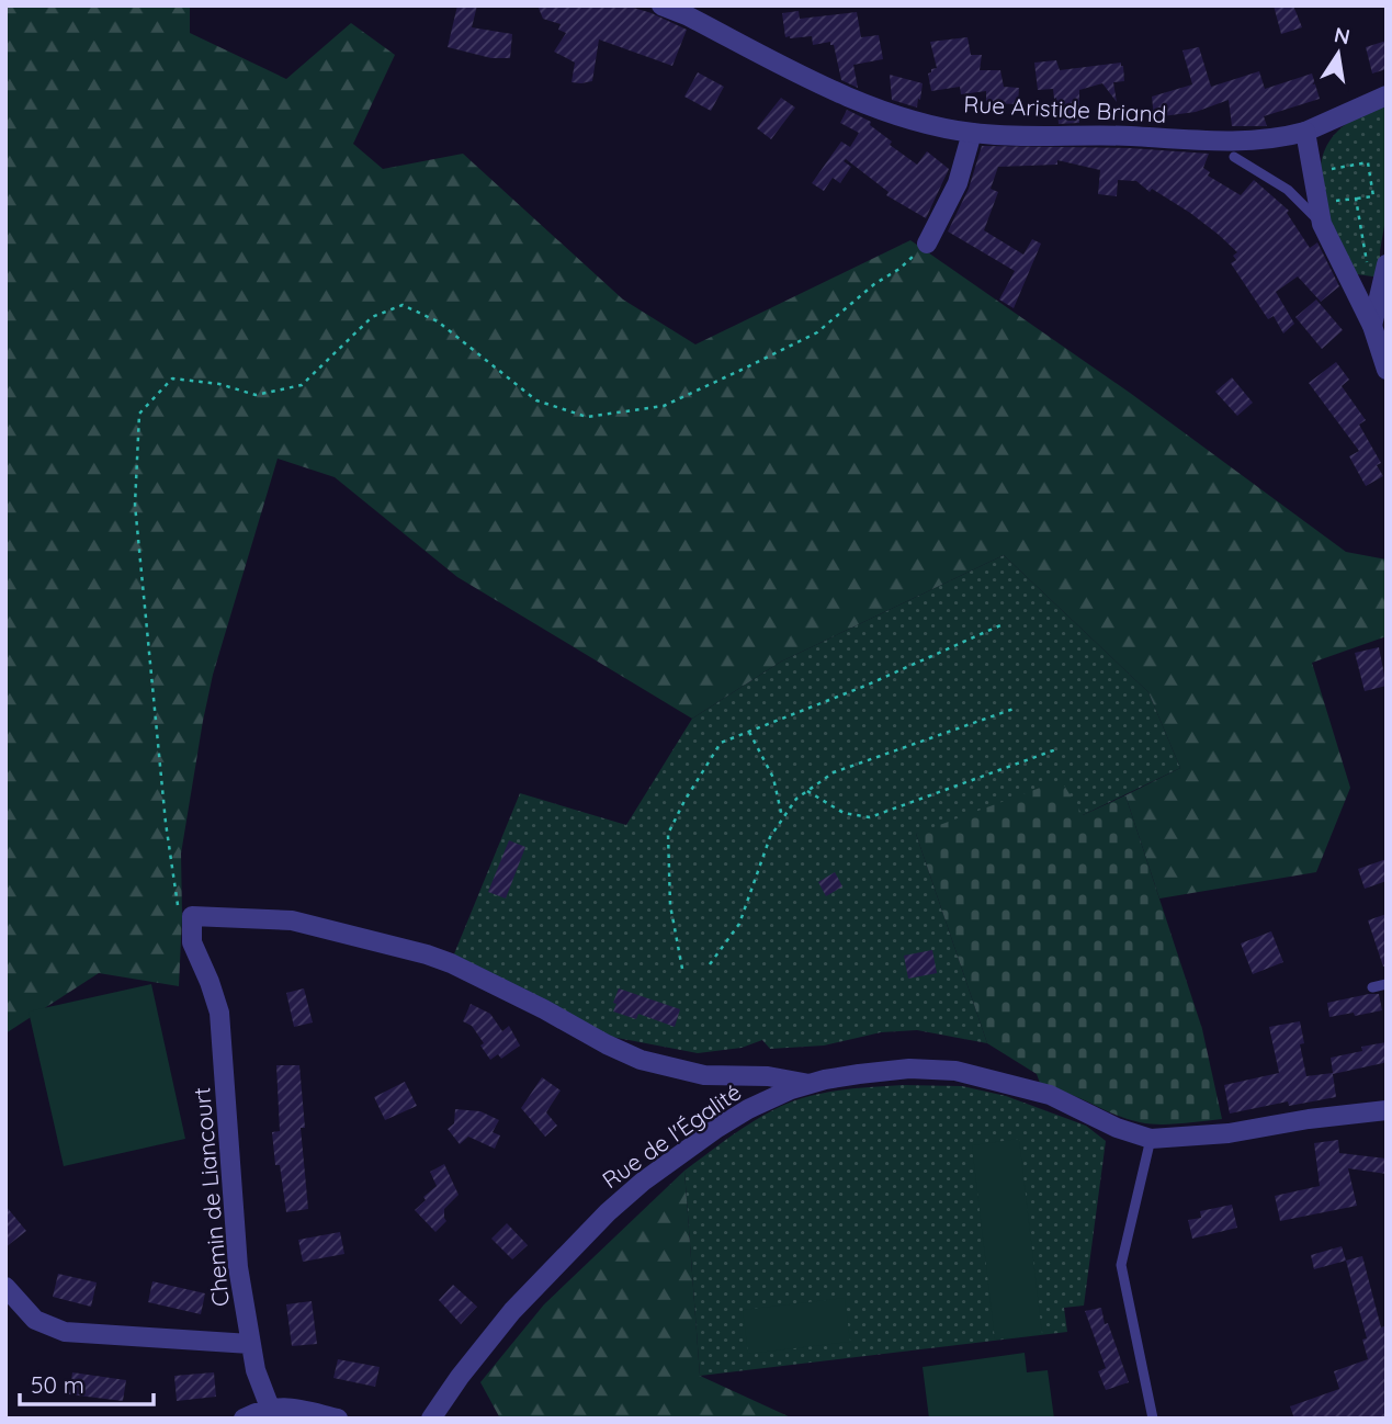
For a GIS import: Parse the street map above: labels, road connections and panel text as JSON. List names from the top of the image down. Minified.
{"streets":{"street":["Rue Aristide Briand","Rue de l'Égalité","Chemin de Liancourt"]},"scale_bar":"50 m","north":"top"}
